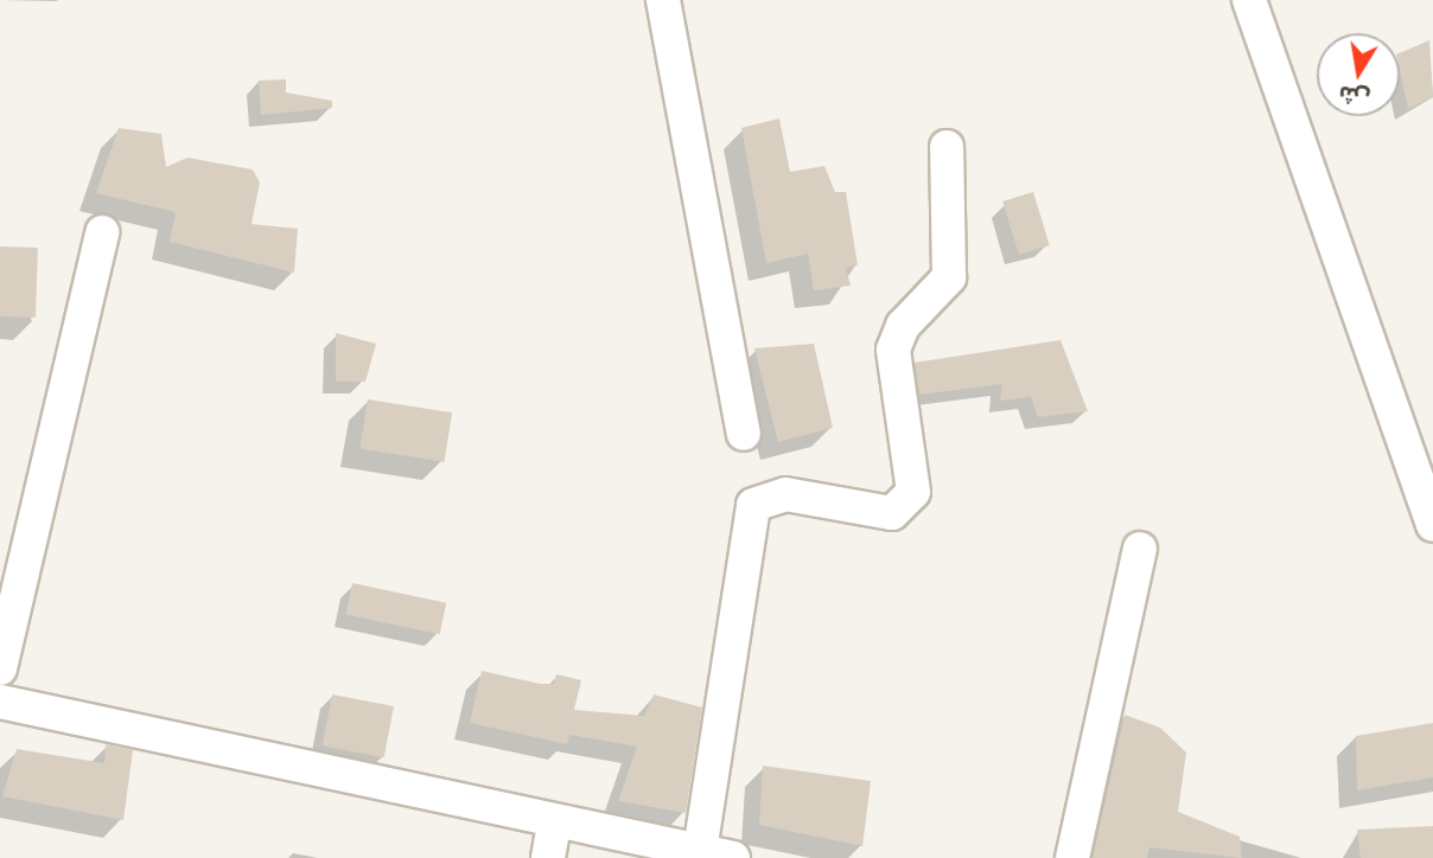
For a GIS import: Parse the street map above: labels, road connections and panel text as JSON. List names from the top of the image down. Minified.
{"north":"bottom"}
